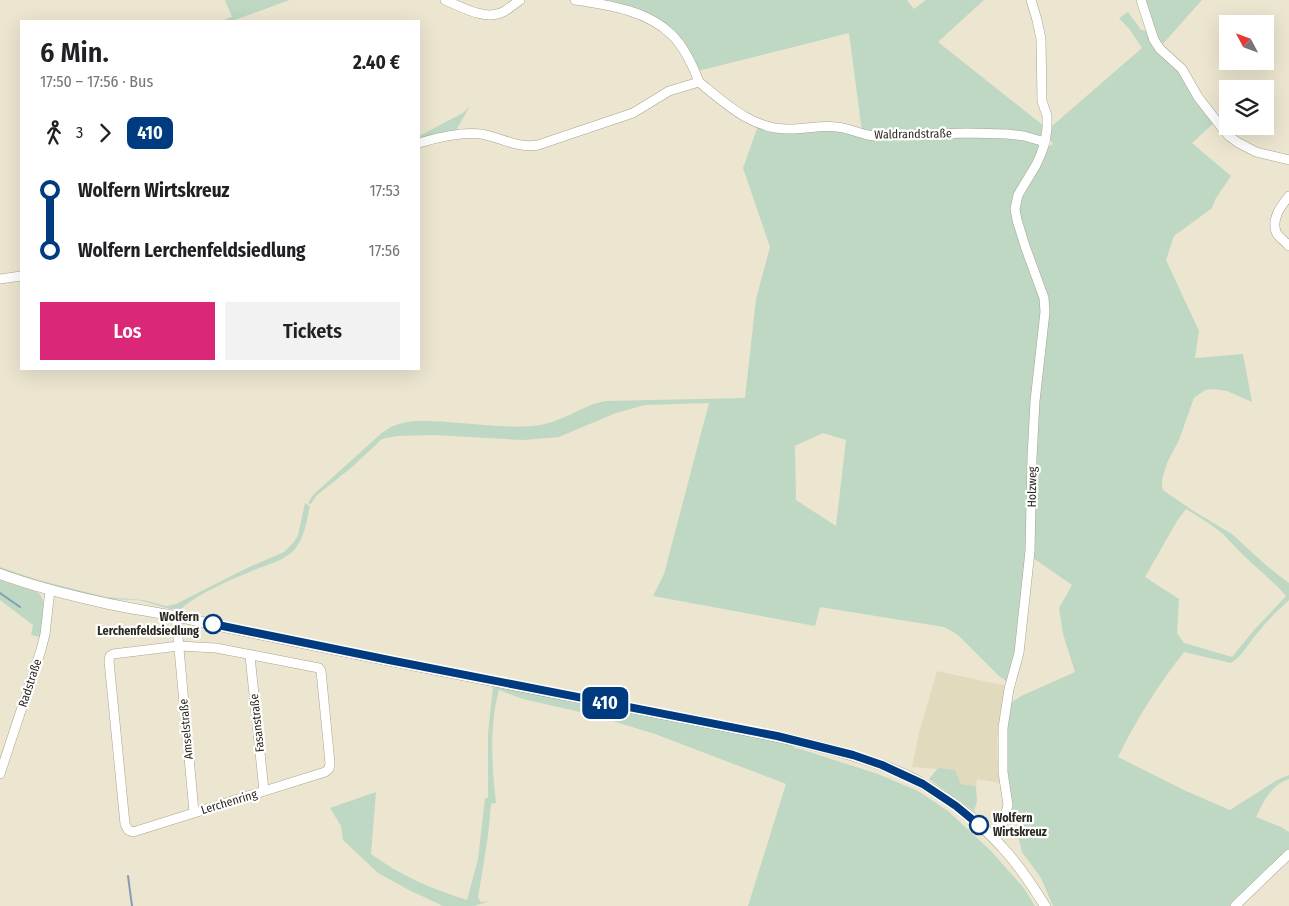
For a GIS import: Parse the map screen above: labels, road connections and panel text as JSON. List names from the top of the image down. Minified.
{"streets":{"street":["Waldrandstraße","Holzweg","Radstraße","Fasanstraße","Amselstraße","Lerchenring"]},"crossings":[["Waldrandstraße","Holzweg"],["Fasanstraße","Lerchenring"],["Amselstraße","Lerchenring"]],"places":["Wolfern Lerchenfeldsiedlung","Wolfern Wirtskreuz"],"lines":["bus line 410"],"north":"top left","page":{"on_map":"410","heading":["6 Min.","17:50 – 17:56 · Bus","2.40 €"],"legs":["3","410"],"list":[{"name":"Wolfern Wirtskreuz","value":"17:53"},{"name":"Wolfern Lerchenfeldsiedlung","value":"17:56"}],"buttons":["Los","Tickets"]}}
